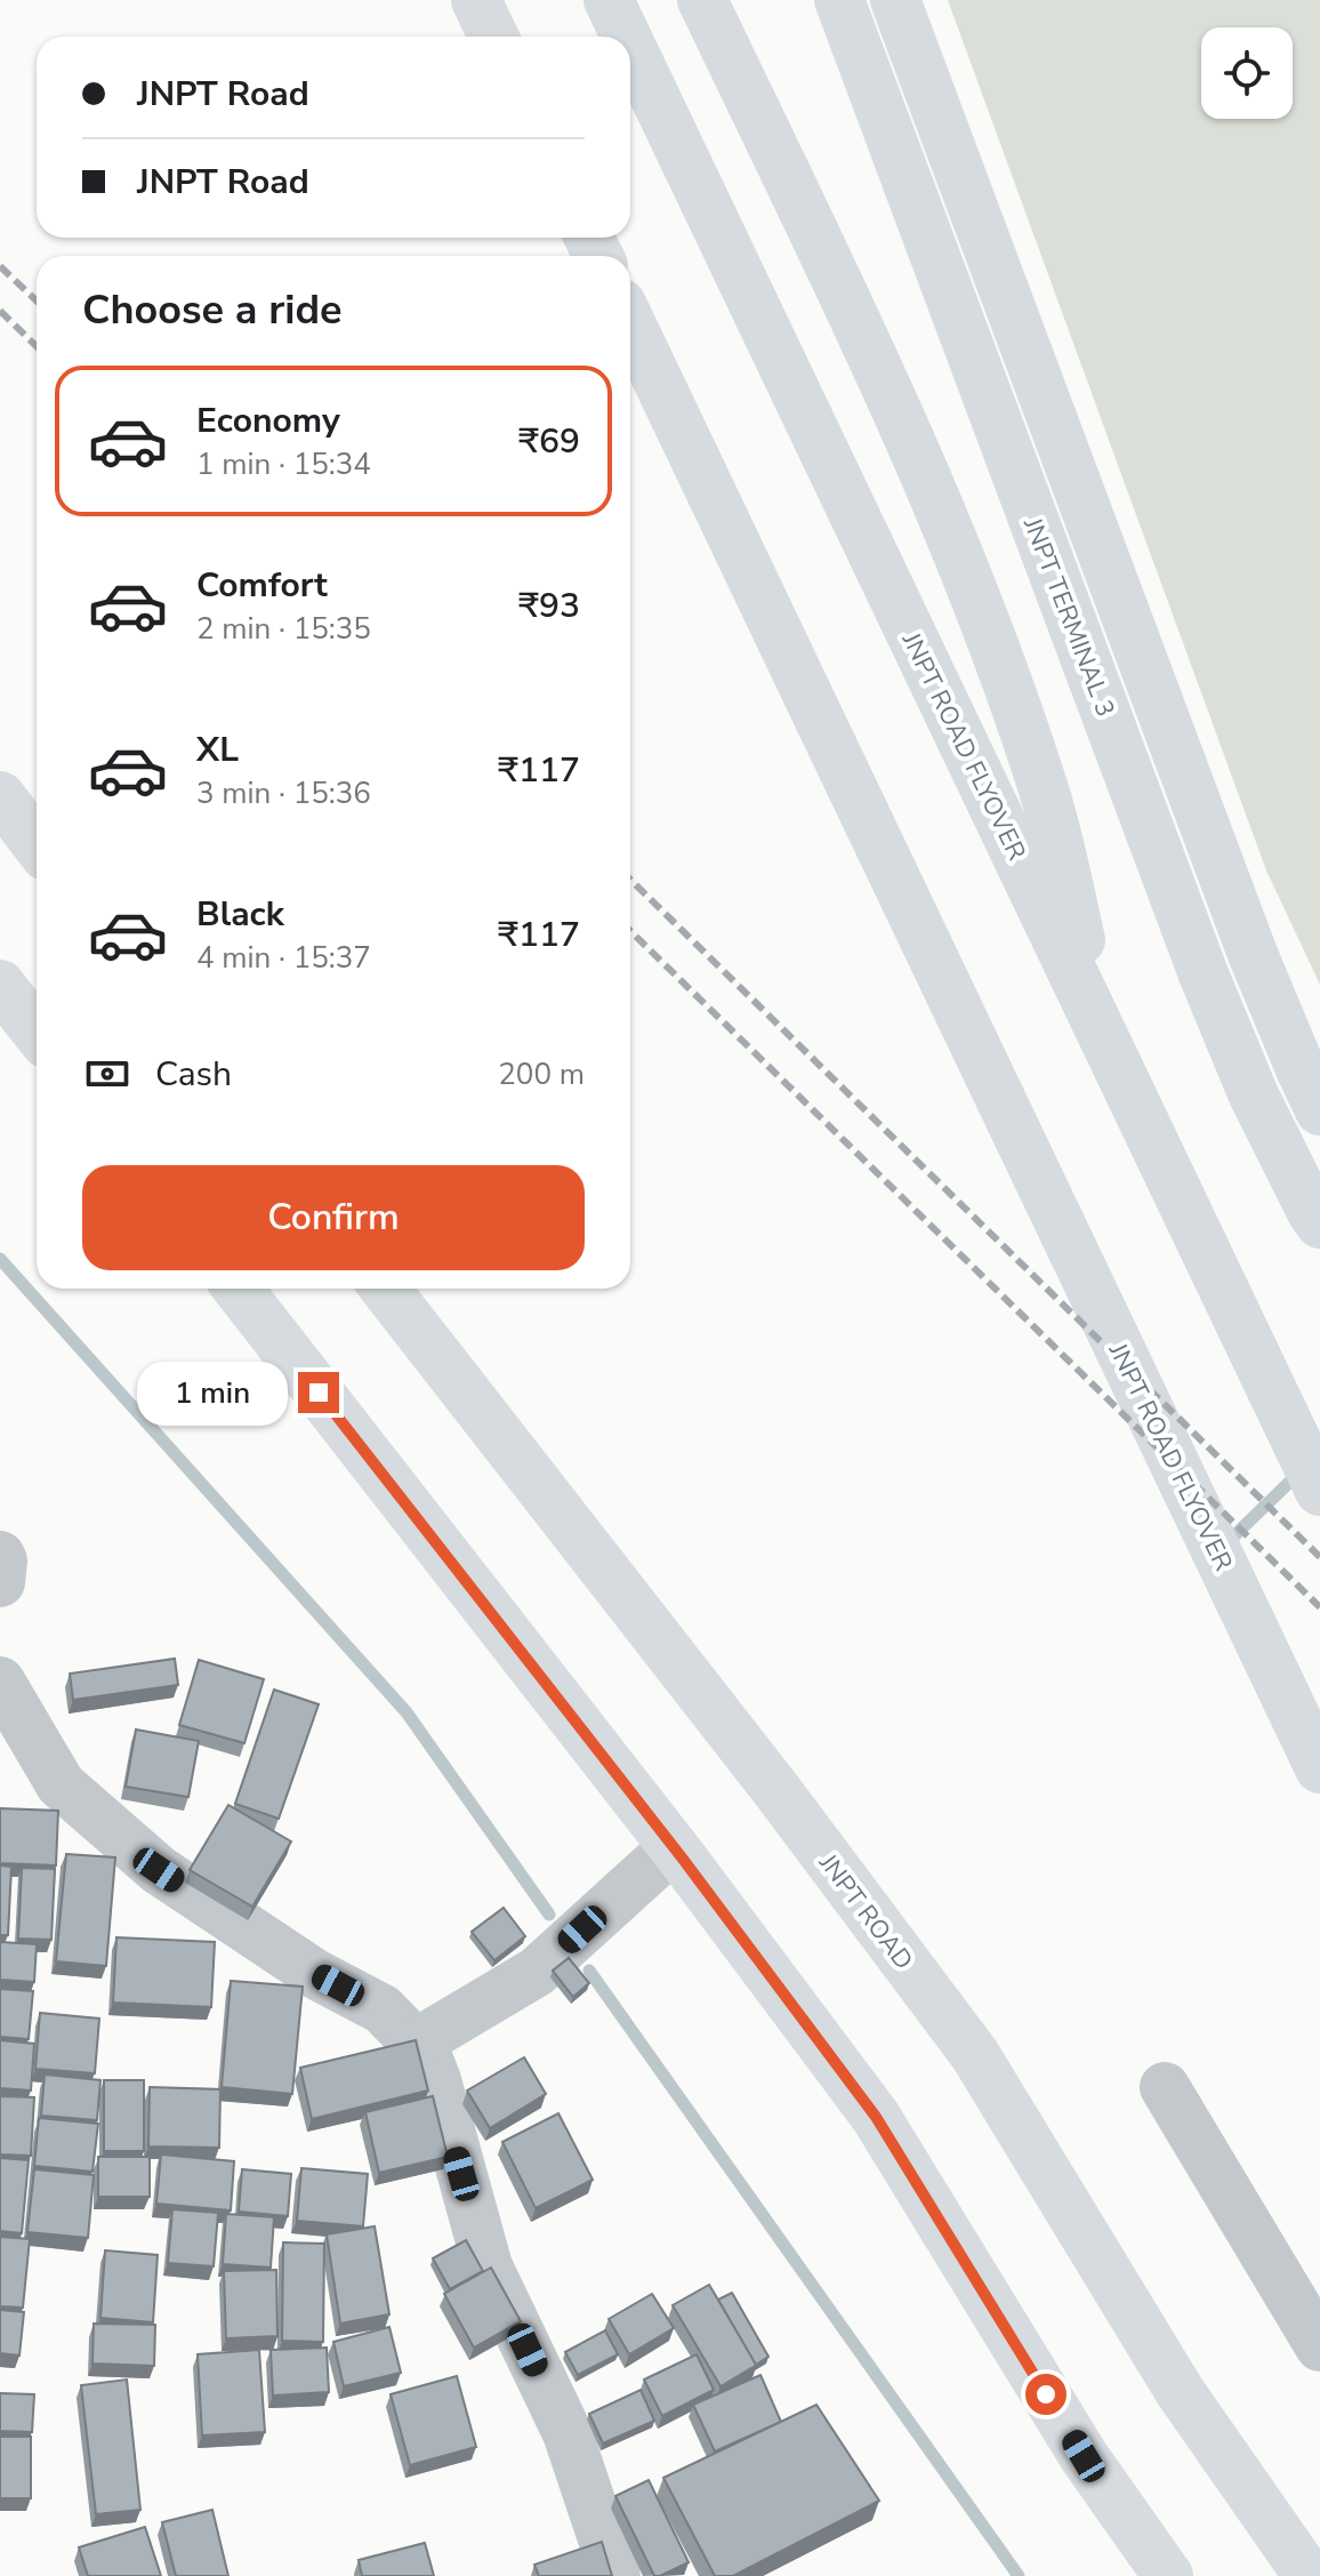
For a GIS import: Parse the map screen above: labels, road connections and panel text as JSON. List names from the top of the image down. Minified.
{"streets":{"main road":["JNPT TERMINAL 3","JNPT ROAD FLYOVER","JNPT ROAD"]},"page":{"banner":["JNPT Road","JNPT Road"],"heading":"Choose a ride","list":[{"name":"Economy","note":"1 min · 15:34","value":"₹69"},{"name":"Comfort","note":"2 min · 15:35","value":"₹93"},{"name":"XL","note":"3 min · 15:36","value":"₹117"},{"name":"Black","note":"4 min · 15:37","value":"₹117"}],"pay":["Cash","200 m"],"buttons":"Confirm","bubble":"1 min"}}
